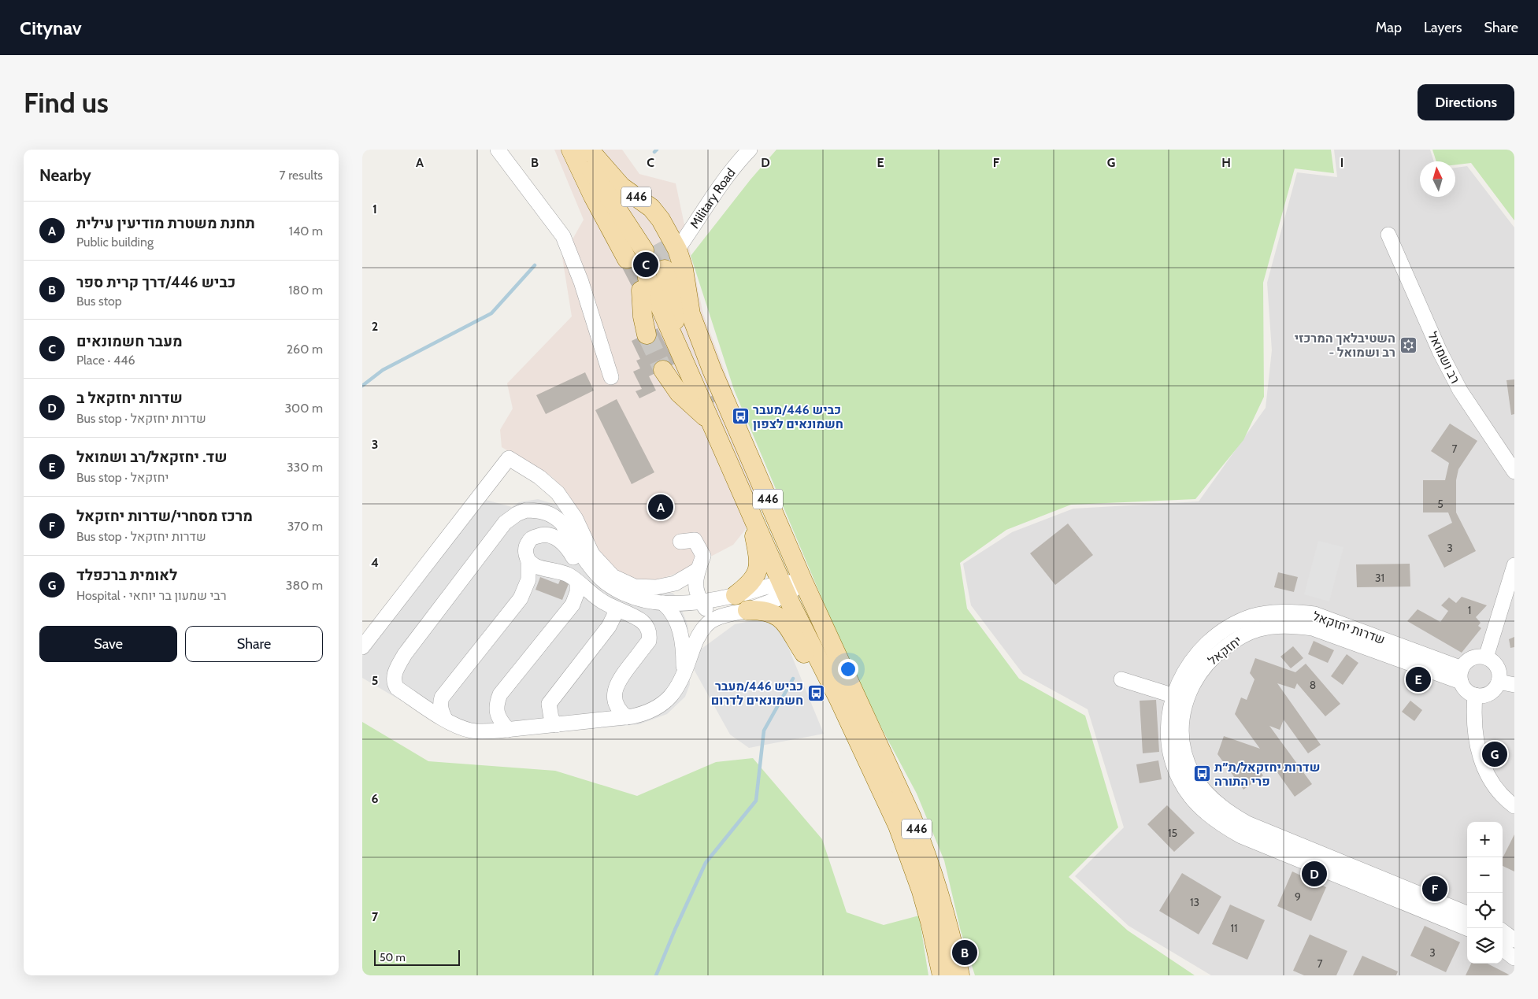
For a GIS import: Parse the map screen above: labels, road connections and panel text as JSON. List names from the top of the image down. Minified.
{"streets":{"main road":["446"],"street":["Military Road","רב ושמואל","יחזקאל"]},"crossings":[["446","Military Road"]],"places":{"synagogue":["השטיבלאך המרכזי - רב ושמואל"],"bus stop":["כביש 446/מעבר חשמונאים לצפון","כביש 446/מעבר חשמונאים לדרום","שדרות יחזקאל/ת״ת פרי התורה"]},"house_numbers":["7","5","3","31","1","8","15","9","13","11","3","7"],"scale_bar":"50 m","north":"top","page":{"header":"Citynav","nav":["Map","Layers","Share"],"buttons":["Directions",["Save","Share"]],"title":"Find us","heading":["Nearby","7 results"],"list":[{"mark":"A","name":"תחנת משטרת מודיעין עילית","note":"Public building","value":"140 m"},{"mark":"B","name":"כביש 446/דרך קרית ספר","note":"Bus stop","value":"180 m"},{"mark":"C","name":"מעבר חשמונאים","note":"Place · 446","value":"260 m"},{"mark":"D","name":"שדרות יחזקאל ב","note":"Bus stop · שדרות יחזקאל","value":"300 m"},{"mark":"E","name":"שד. יחזקאל/רב ושמואל","note":"Bus stop · יחזקאל","value":"330 m"},{"mark":"F","name":"מרכז מסחרי/שדרות יחזקאל","note":"Bus stop · שדרות יחזקאל","value":"370 m"},{"mark":"G","name":"לאומית ברכפלד","note":"Hospital · רבי שמעון בר יוחאי","value":"380 m"}],"pins":["C","A","E","G","D","F","B"],"map_buttons":["+","−"],"scale":"50 m"},"grid":{"columns":["A","B","C","D","E","F","G","H","I"],"rows":["1","2","3","4","5","6","7"]}}
